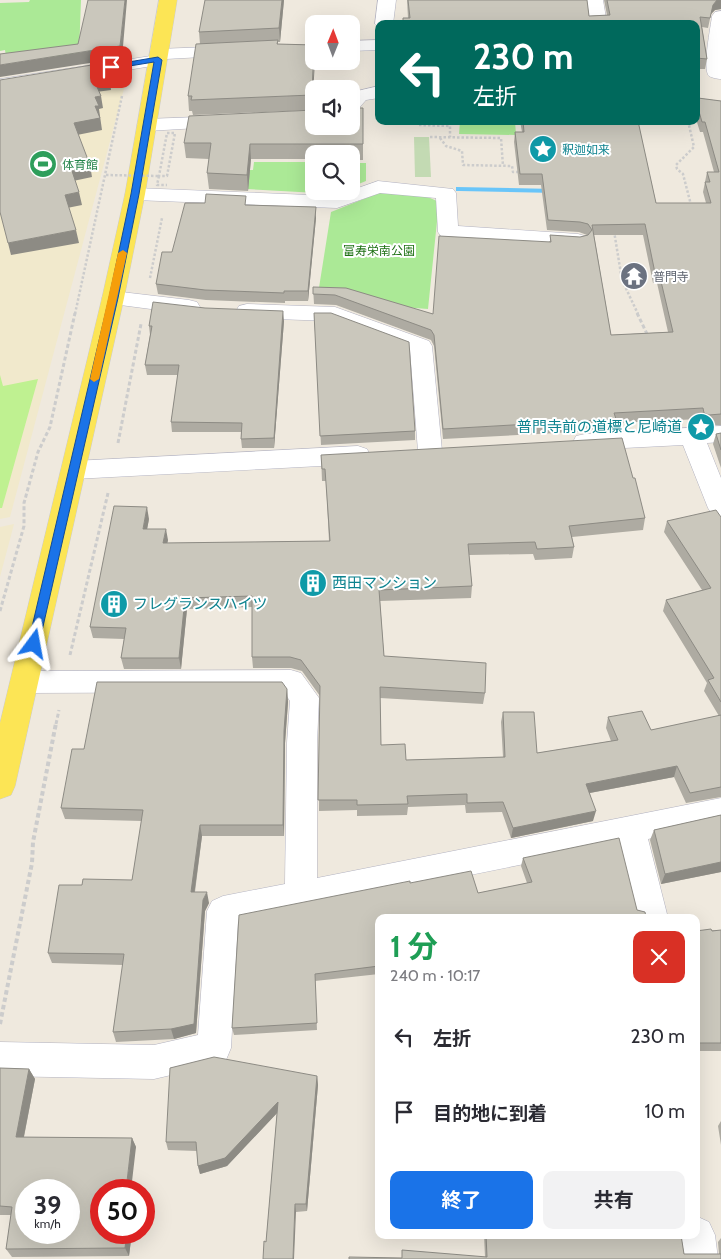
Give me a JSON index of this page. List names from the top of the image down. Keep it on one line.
{"parks":["富寿栄南公園"],"places":{"place":["釈迦如来","普門寺前の道標と尼崎道"],"sports":["体育館"],"temple":["普門寺"],"building":["西田マンション","フレグランスハイツ"]},"north":"top","page":{"turn":["230 m","左折"],"heading":["1 分","240 m · 10:17"],"list":[{"name":"左折","value":"230 m"},{"name":"目的地に到着","value":"10 m"}],"buttons":["終了","共有"],"speed":"39 km/h","limit":"50"}}
